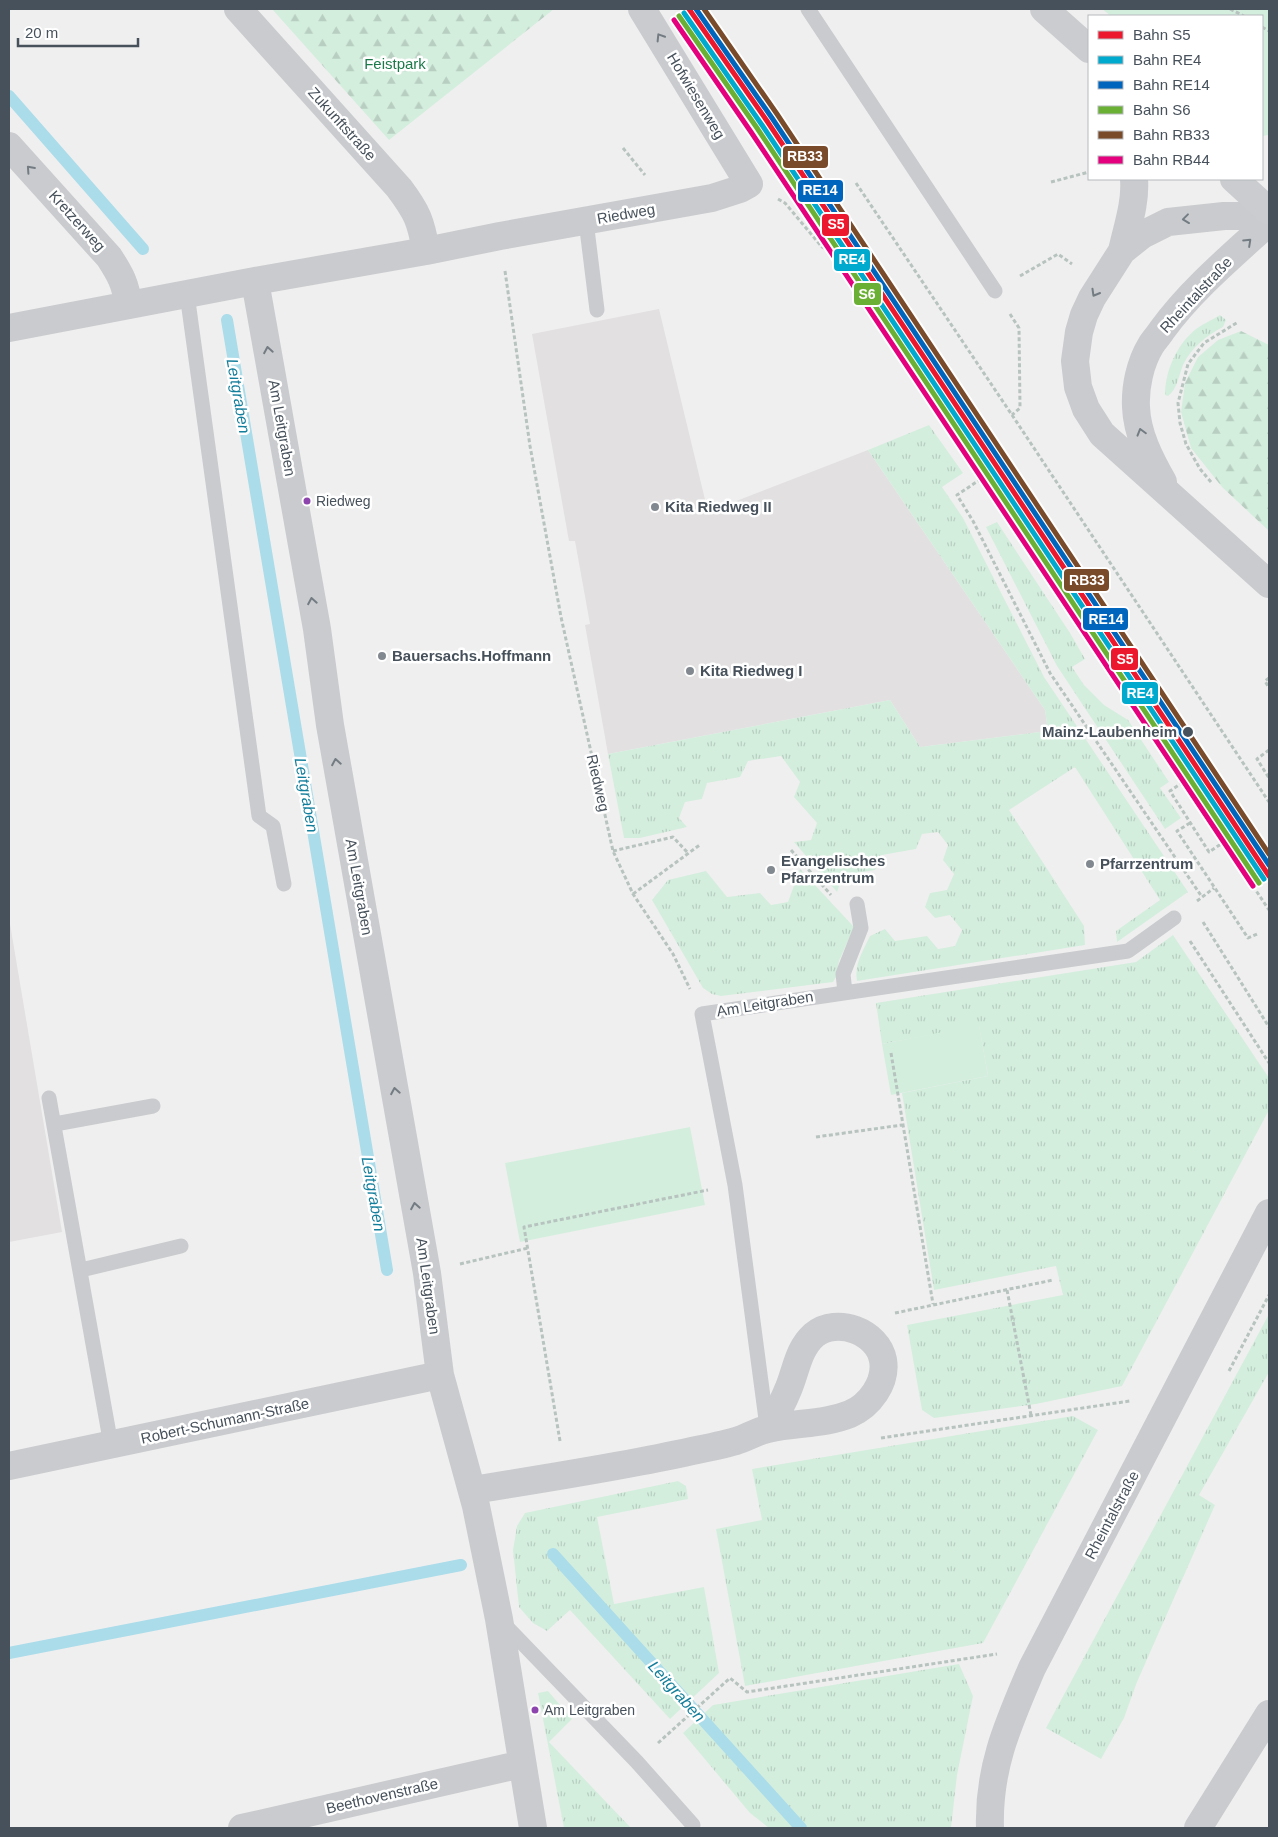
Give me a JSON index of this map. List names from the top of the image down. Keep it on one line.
{"streets":{"street":["Hofwiesenweg","Zukunftstraße","Riedweg","Kretzerweg","Rheintalstraße","Am Leitgraben","Robert-Schumann-Straße","Beethovenstraße"]},"crossings":[["Hofwiesenweg","Riedweg"],["Zukunftstraße","Riedweg"],["Riedweg","Kretzerweg"],["Riedweg","Am Leitgraben"],["Am Leitgraben","Robert-Schumann-Straße"],["Am Leitgraben","Beethovenstraße"]],"one_way":["Hofwiesenweg","Kretzerweg","Am Leitgraben"],"water":["Leitgraben"],"parks":["Feistpark"],"places":["Riedweg","Kita Riedweg II","Bauersachs.Hoffmann","Kita Riedweg I","Mainz-Laubenheim","Pfarrzentrum","Evangelisches Pfarrzentrum","Am Leitgraben"],"lines":["rail line S5","rail line RE14","rail line RB33","rail line RE4","rail line S6","rail line RB44"],"legend":["Bahn S5","Bahn RE4","Bahn RE14","Bahn S6","Bahn RB33","Bahn RB44"],"scale_bar":"20 m"}
